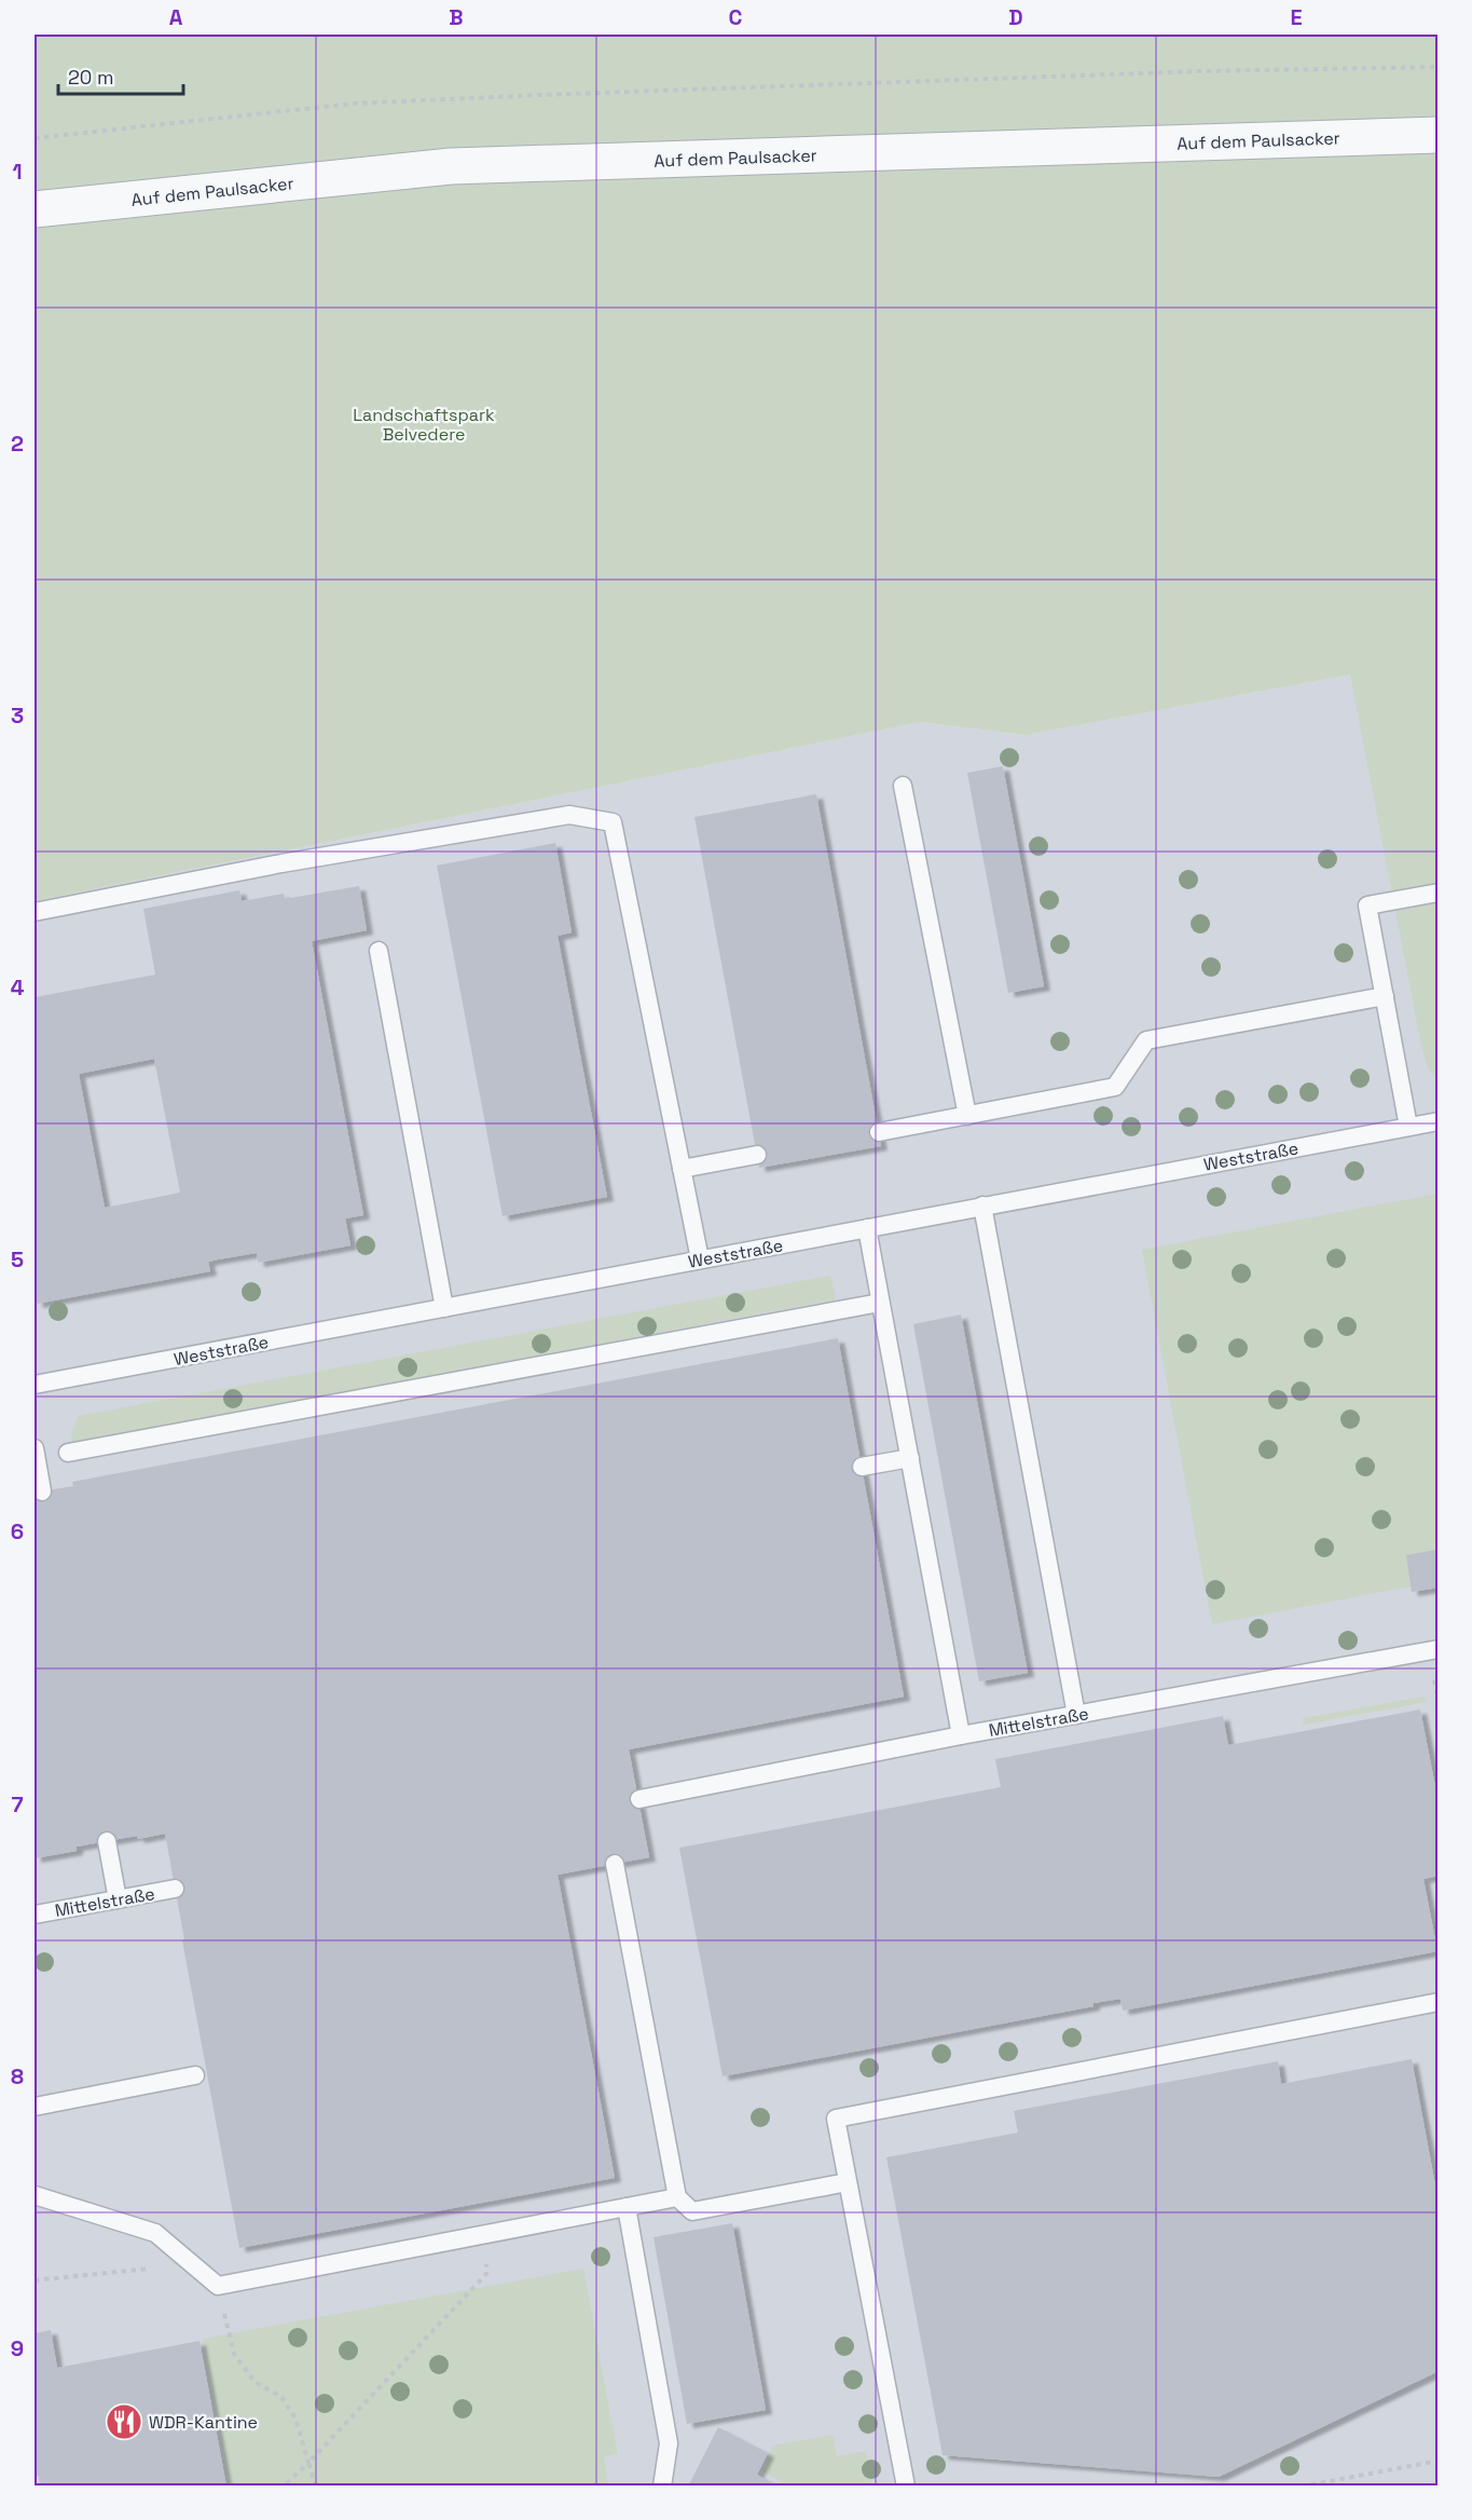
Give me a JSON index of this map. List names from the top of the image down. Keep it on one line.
{"streets":{"street":["Auf dem Paulsacker"],"lane":["Weststraße","Mittelstraße"]},"parks":["Landschaftspark Belvedere"],"places":{"restaurant":["WDR-Kantine"]},"scale_bar":"20 m","grid":{"columns":["A","B","C","D","E"],"rows":["1","2","3","4","5","6","7","8","9"]}}
